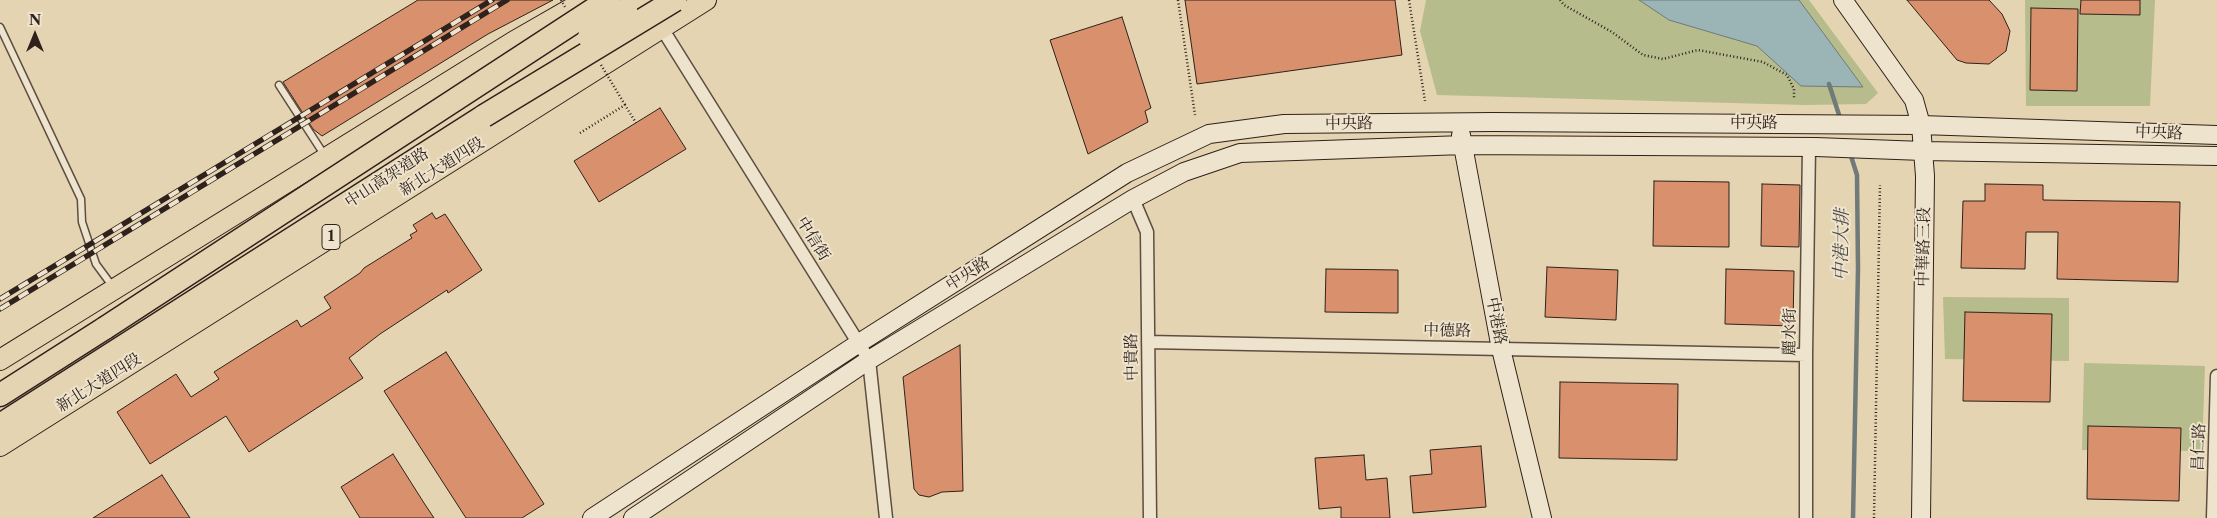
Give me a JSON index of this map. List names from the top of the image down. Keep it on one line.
{"streets":{"highway":["中山高架道路","1"],"main road":["新北大道四段"],"street":["中央路","中信街","中華路三段","中港路","中德路","麗水街","中貴路","昌仁路"]},"crossings":[["中央路","中信街"],["中央路","中華路三段"],["中央路","中港路"],["中央路","麗水街"],["中央路","中貴路"],["新北大道四段","中信街"],["中港路","中德路"],["中德路","麗水街"],["中德路","中貴路"]],"water":["中港大排"],"north":"top"}
